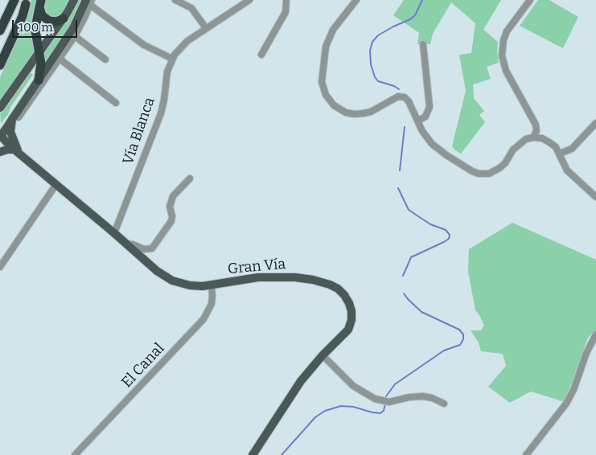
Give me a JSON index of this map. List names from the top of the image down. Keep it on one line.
{"streets":{"main road":["Gran Vía"],"street":["Vía Blanca","El Canal"]},"crossings":[["Vía Blanca","Gran Vía"],["Gran Vía","El Canal"]],"scale_bar":"100 m"}
